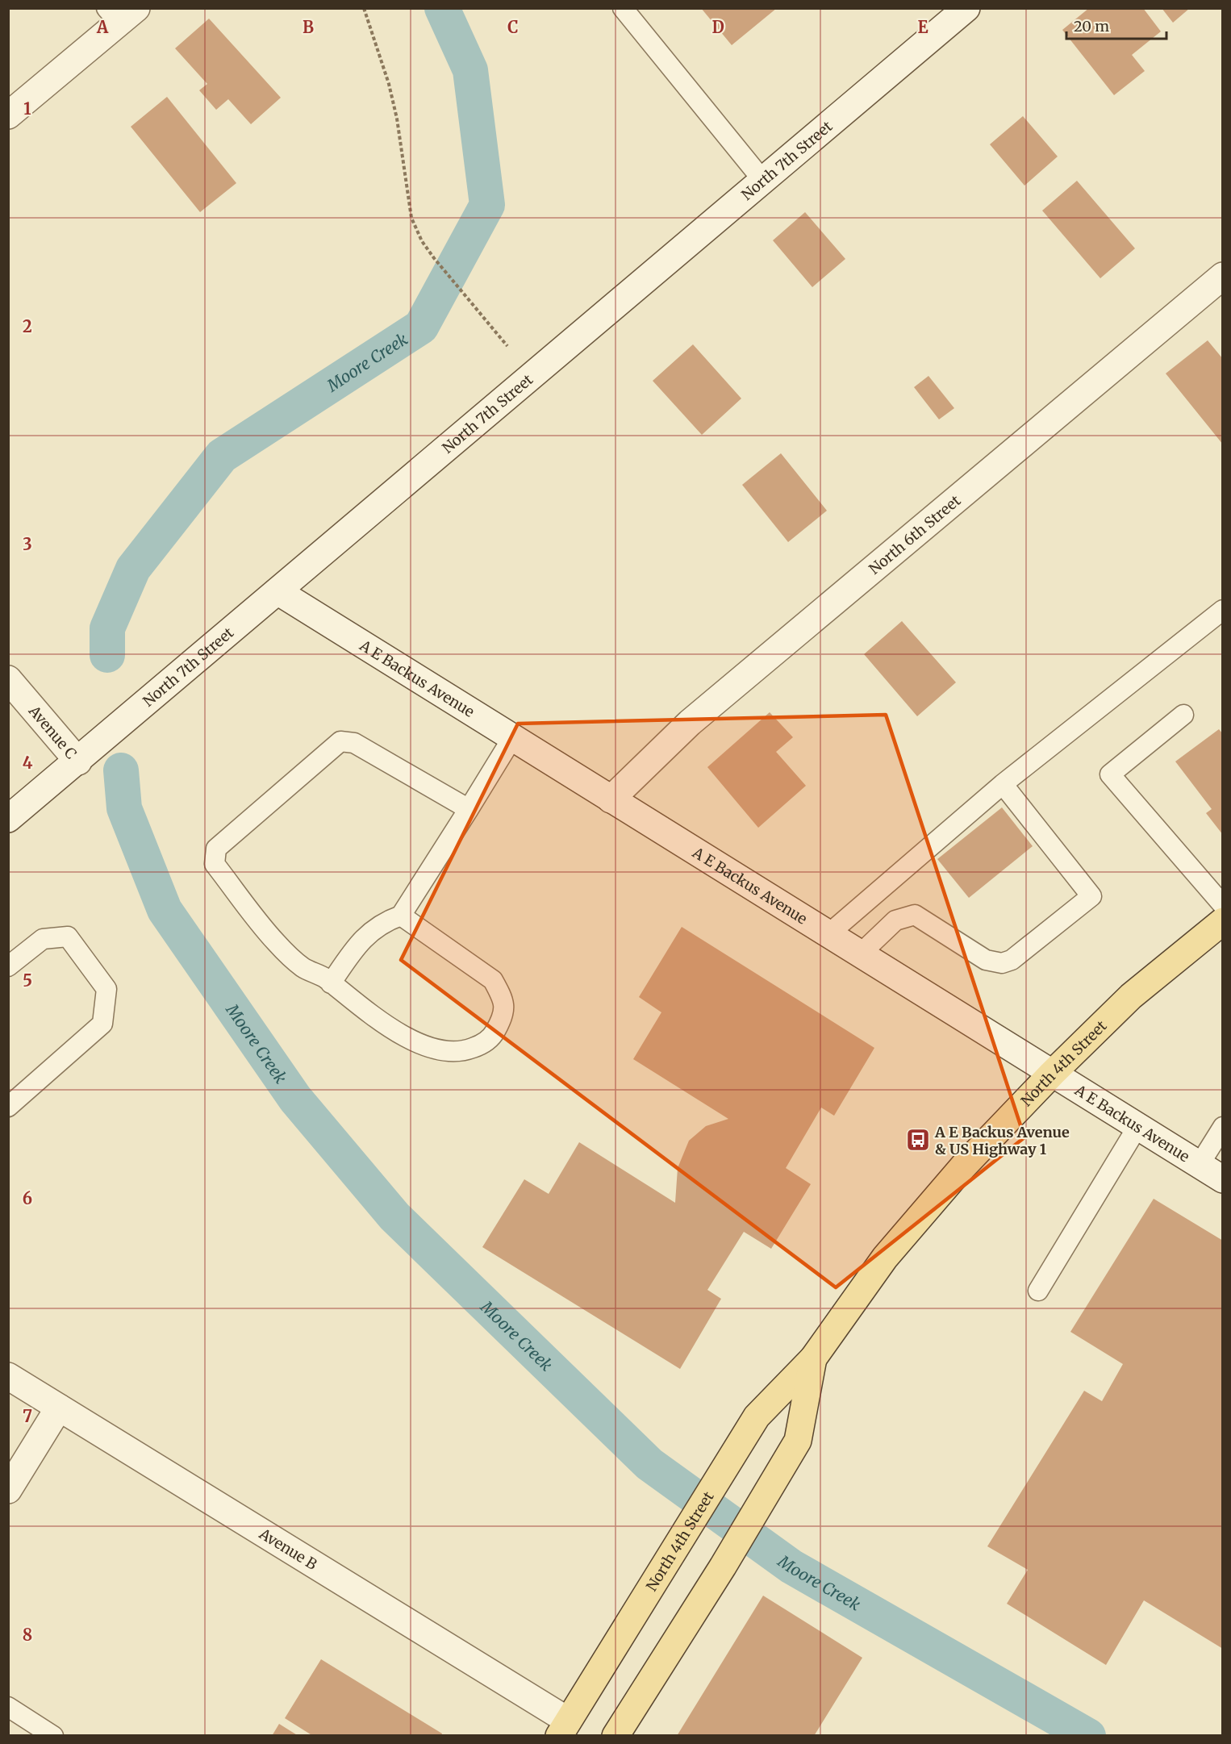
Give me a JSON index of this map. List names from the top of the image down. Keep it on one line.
{"streets":{"main road":["North 4th Street"],"street":["North 7th Street","North 6th Street","A E Backus Avenue","Avenue C","Avenue B"]},"crossings":[["North 7th Street","A E Backus Avenue"],["North 7th Street","Avenue C"],["North 6th Street","A E Backus Avenue"],["A E Backus Avenue","North 4th Street"],["North 4th Street","Avenue B"]],"water":["Moore Creek"],"places":{"bus stop":["A E Backus Avenue & US Highway 1"]},"scale_bar":"20 m","grid":{"columns":["A","B","C","D","E"],"rows":["1","2","3","4","5","6","7","8"]}}
